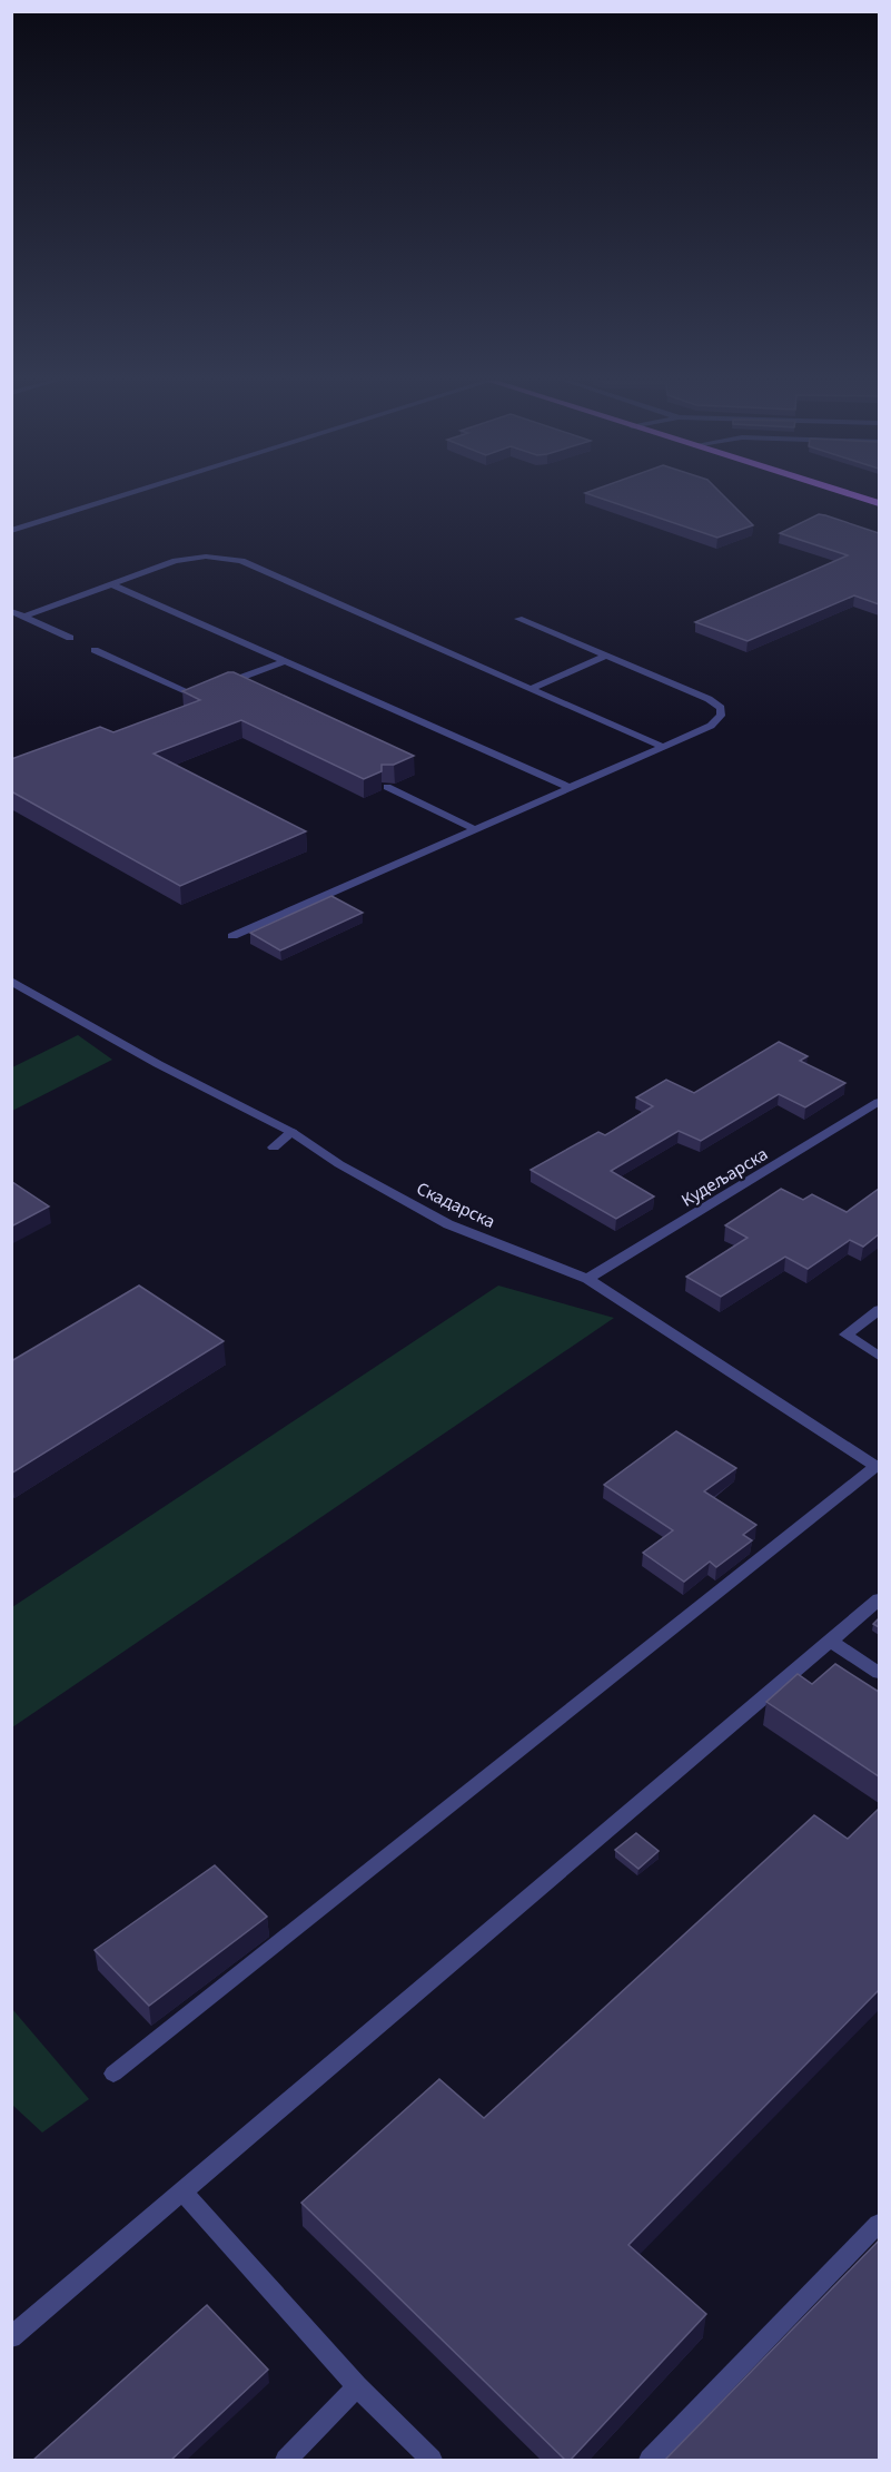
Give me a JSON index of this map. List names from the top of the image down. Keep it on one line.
{"streets":{"street":["Кудељарска","Скадарска"]},"crossings":[["Кудељарска","Скадарска"]]}
